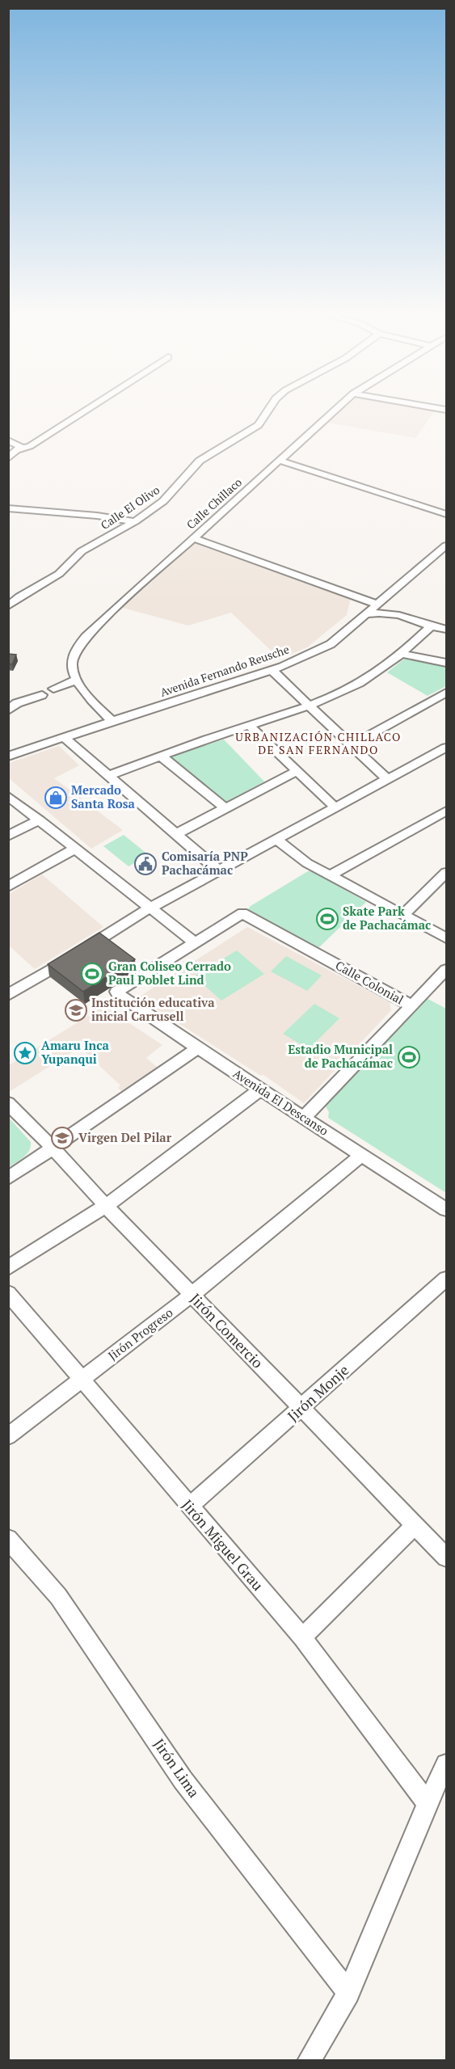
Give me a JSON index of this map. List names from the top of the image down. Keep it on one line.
{"streets":{"street":["Calle Chillaco","Calle El Olivo","Avenida Fernando Reusche","Calle Colonial","Avenida El Descanso","Jirón Comercio","Jirón Progreso","Jirón Monje","Jirón Miguel Grau","Jirón Lima"]},"crossings":[["Calle Chillaco","Avenida Fernando Reusche"],["Calle Colonial","Avenida El Descanso"],["Avenida El Descanso","Jirón Progreso"],["Jirón Comercio","Jirón Progreso"],["Jirón Comercio","Jirón Monje"],["Jirón Progreso","Jirón Miguel Grau"],["Jirón Monje","Jirón Miguel Grau"]],"districts":["URBANIZACIÓN CHILLACO DE SAN FERNANDO"],"places":{"shop":["Mercado Santa Rosa"],"public building":["Comisaría PNP Pachacámac"],"sports":["Skate Park de Pachacámac","Gran Coliseo Cerrado Paul Poblet Lind","Estadio Municipal de Pachacámac"],"school or university":["Institución educativa inicial Carrusell","Virgen Del Pilar"],"place":["Amaru Inca Yupanqui"]}}
